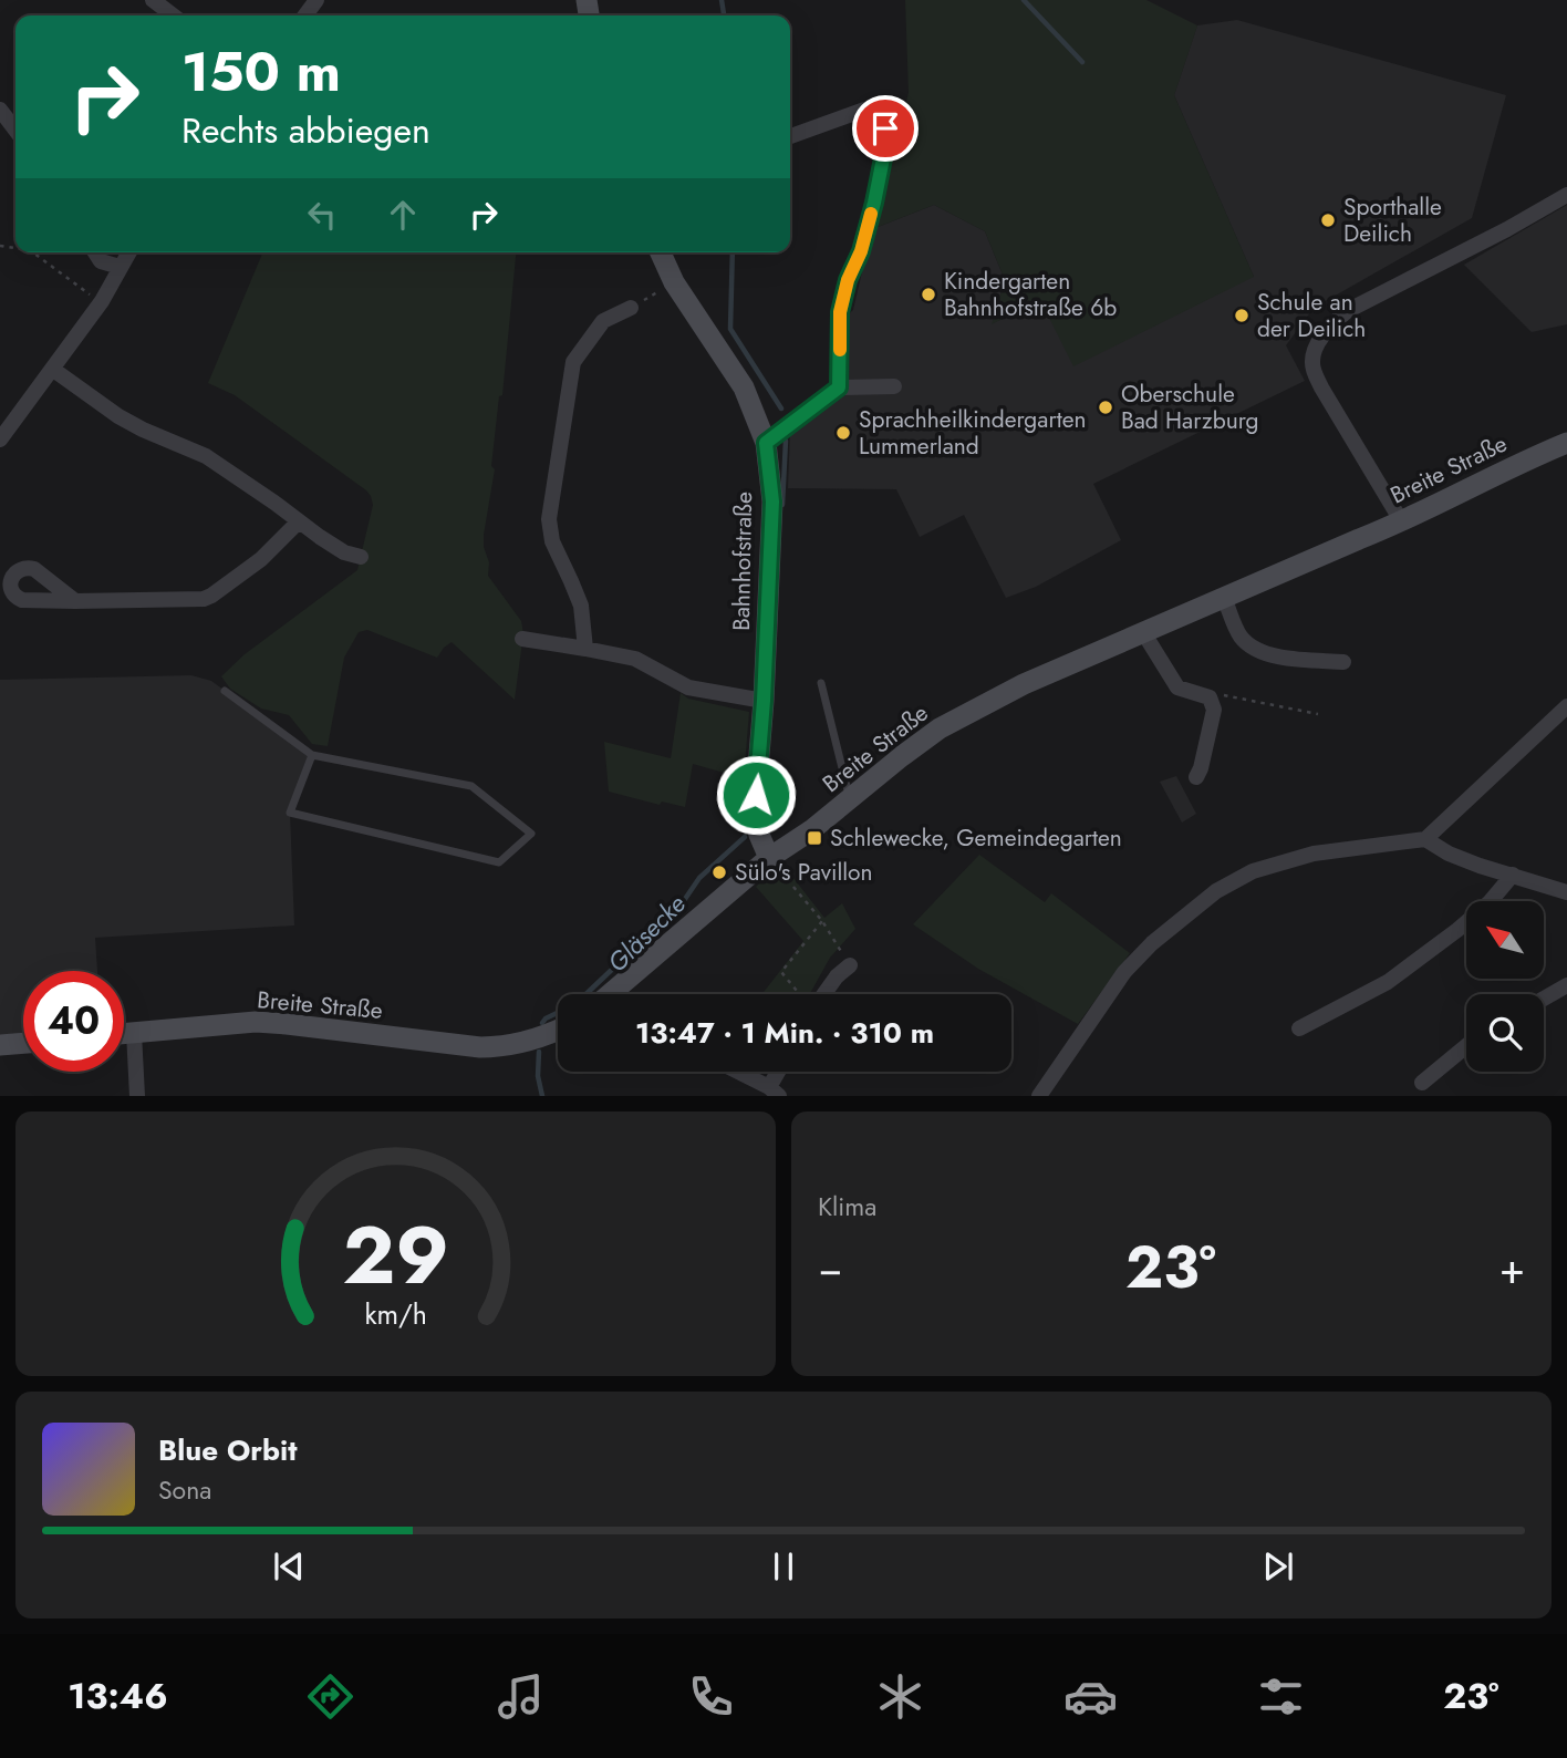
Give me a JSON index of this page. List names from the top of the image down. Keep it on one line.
{"streets":{"street":["Breite Straße","Bahnhofstraße"]},"crossings":[["Breite Straße","Bahnhofstraße"]],"water":["Gläsecke"],"places":{"other":["Sporthalle Deilich","Kindergarten Bahnhofstraße 6b","Schule an der Deilich","Oberschule Bad Harzburg","Sprachheilkindergarten Lummerland","Sülo's Pavillon"],"transit":["Schlewecke, Gemeindegarten"]},"north":"top left","page":{"turn":["150 m","Rechts abbiegen"],"limit":"40","trip":"13:47 · 1 Min. · 310 m","tile":"Klima","heat":["−","23°","+"],"song":["Blue Orbit","Sona"],"tabs":["13:46","23°"],"gauge":["29","km/h"]}}
